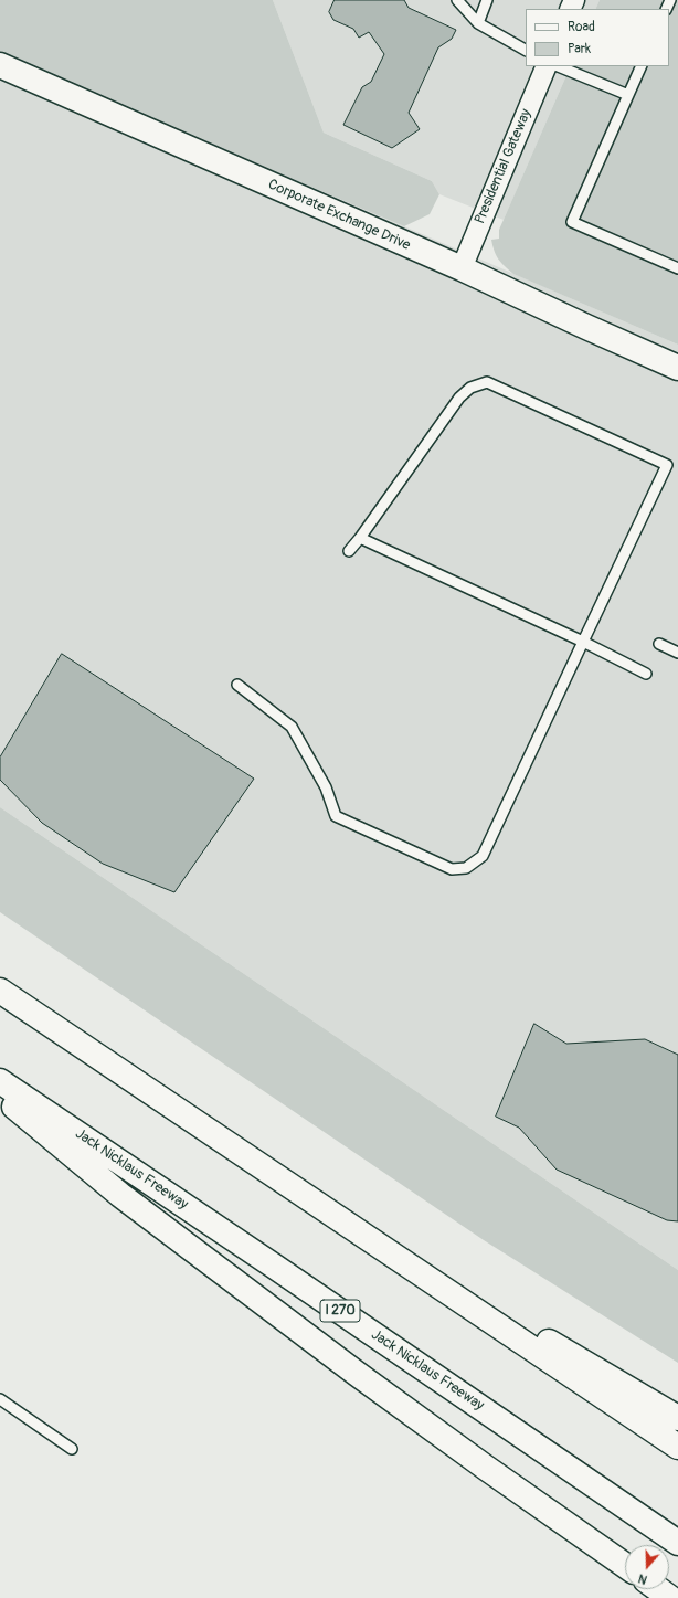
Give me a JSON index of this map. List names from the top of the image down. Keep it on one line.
{"streets":{"main road":["Corporate Exchange Drive","Jack Nicklaus Freeway","I 270"],"street":["Presidential Gateway"]},"crossings":[["Presidential Gateway","Corporate Exchange Drive"]],"legend":["Road","Park"],"north":"bottom"}
